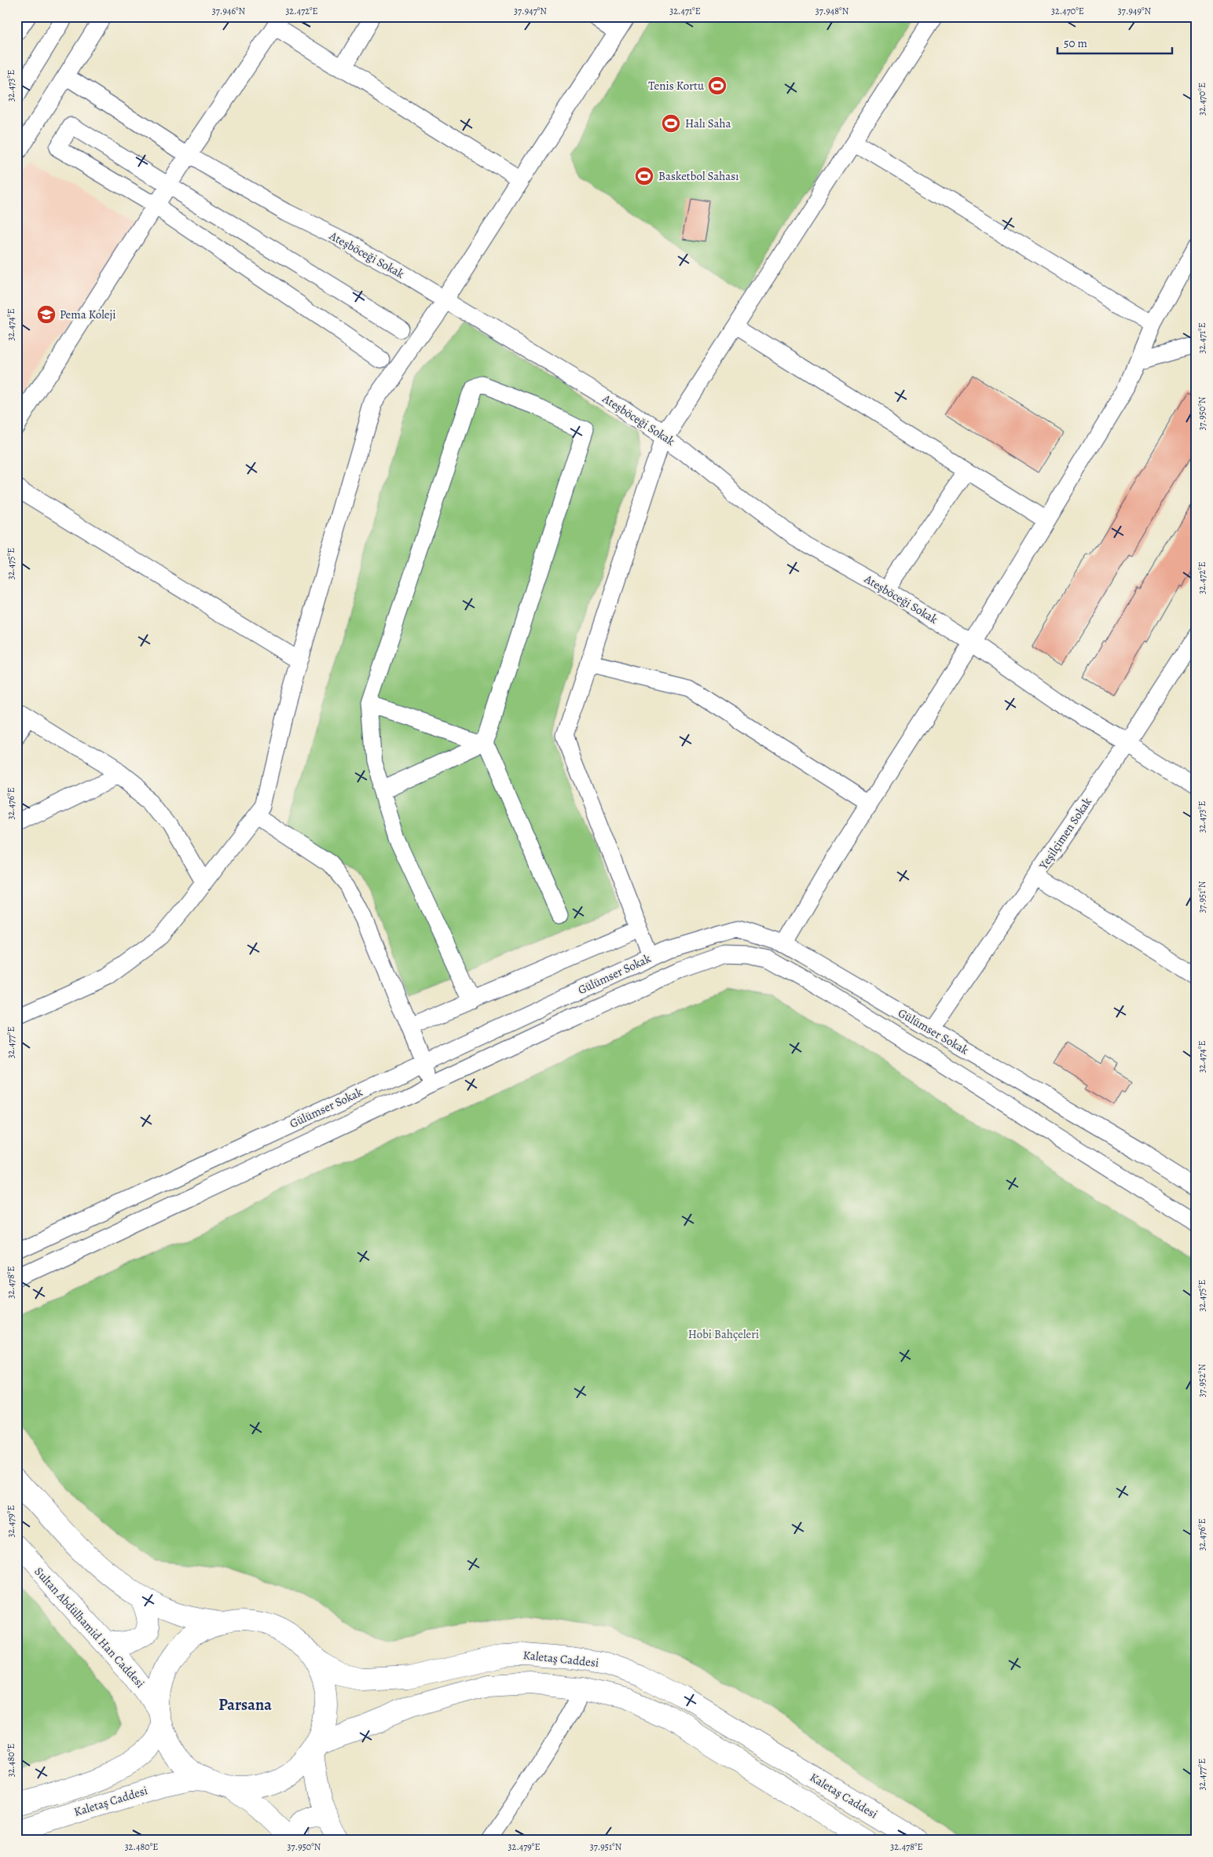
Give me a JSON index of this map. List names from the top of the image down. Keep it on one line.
{"streets":{"main road":["Sultan Abdülhamid Han Caddesi","Kaletaş Caddesi"],"street":["Ateşböceği Sokak","Yeşilçimen Sokak","Gülümser Sokak"]},"crossings":[["Ateşböceği Sokak","Yeşilçimen Sokak"],["Yeşilçimen Sokak","Gülümser Sokak"]],"districts":["Parsana"],"parks":["Hobi Bahçeleri"],"places":{"sports":["Tenis Kortu","Halı Saha","Basketbol Sahası"],"school or university":["Pema Koleji"]},"scale_bar":"50 m","coordinates":["37.946°N","32.472°E","37.947°N","32.471°E","37.948°N","32.470°E","37.949°N","32.473°E","32.474°E","37.950°N","32.475°E","32.476°E","37.951°N","32.477°E","32.478°E","37.952°N","32.479°E","32.480°E"]}
